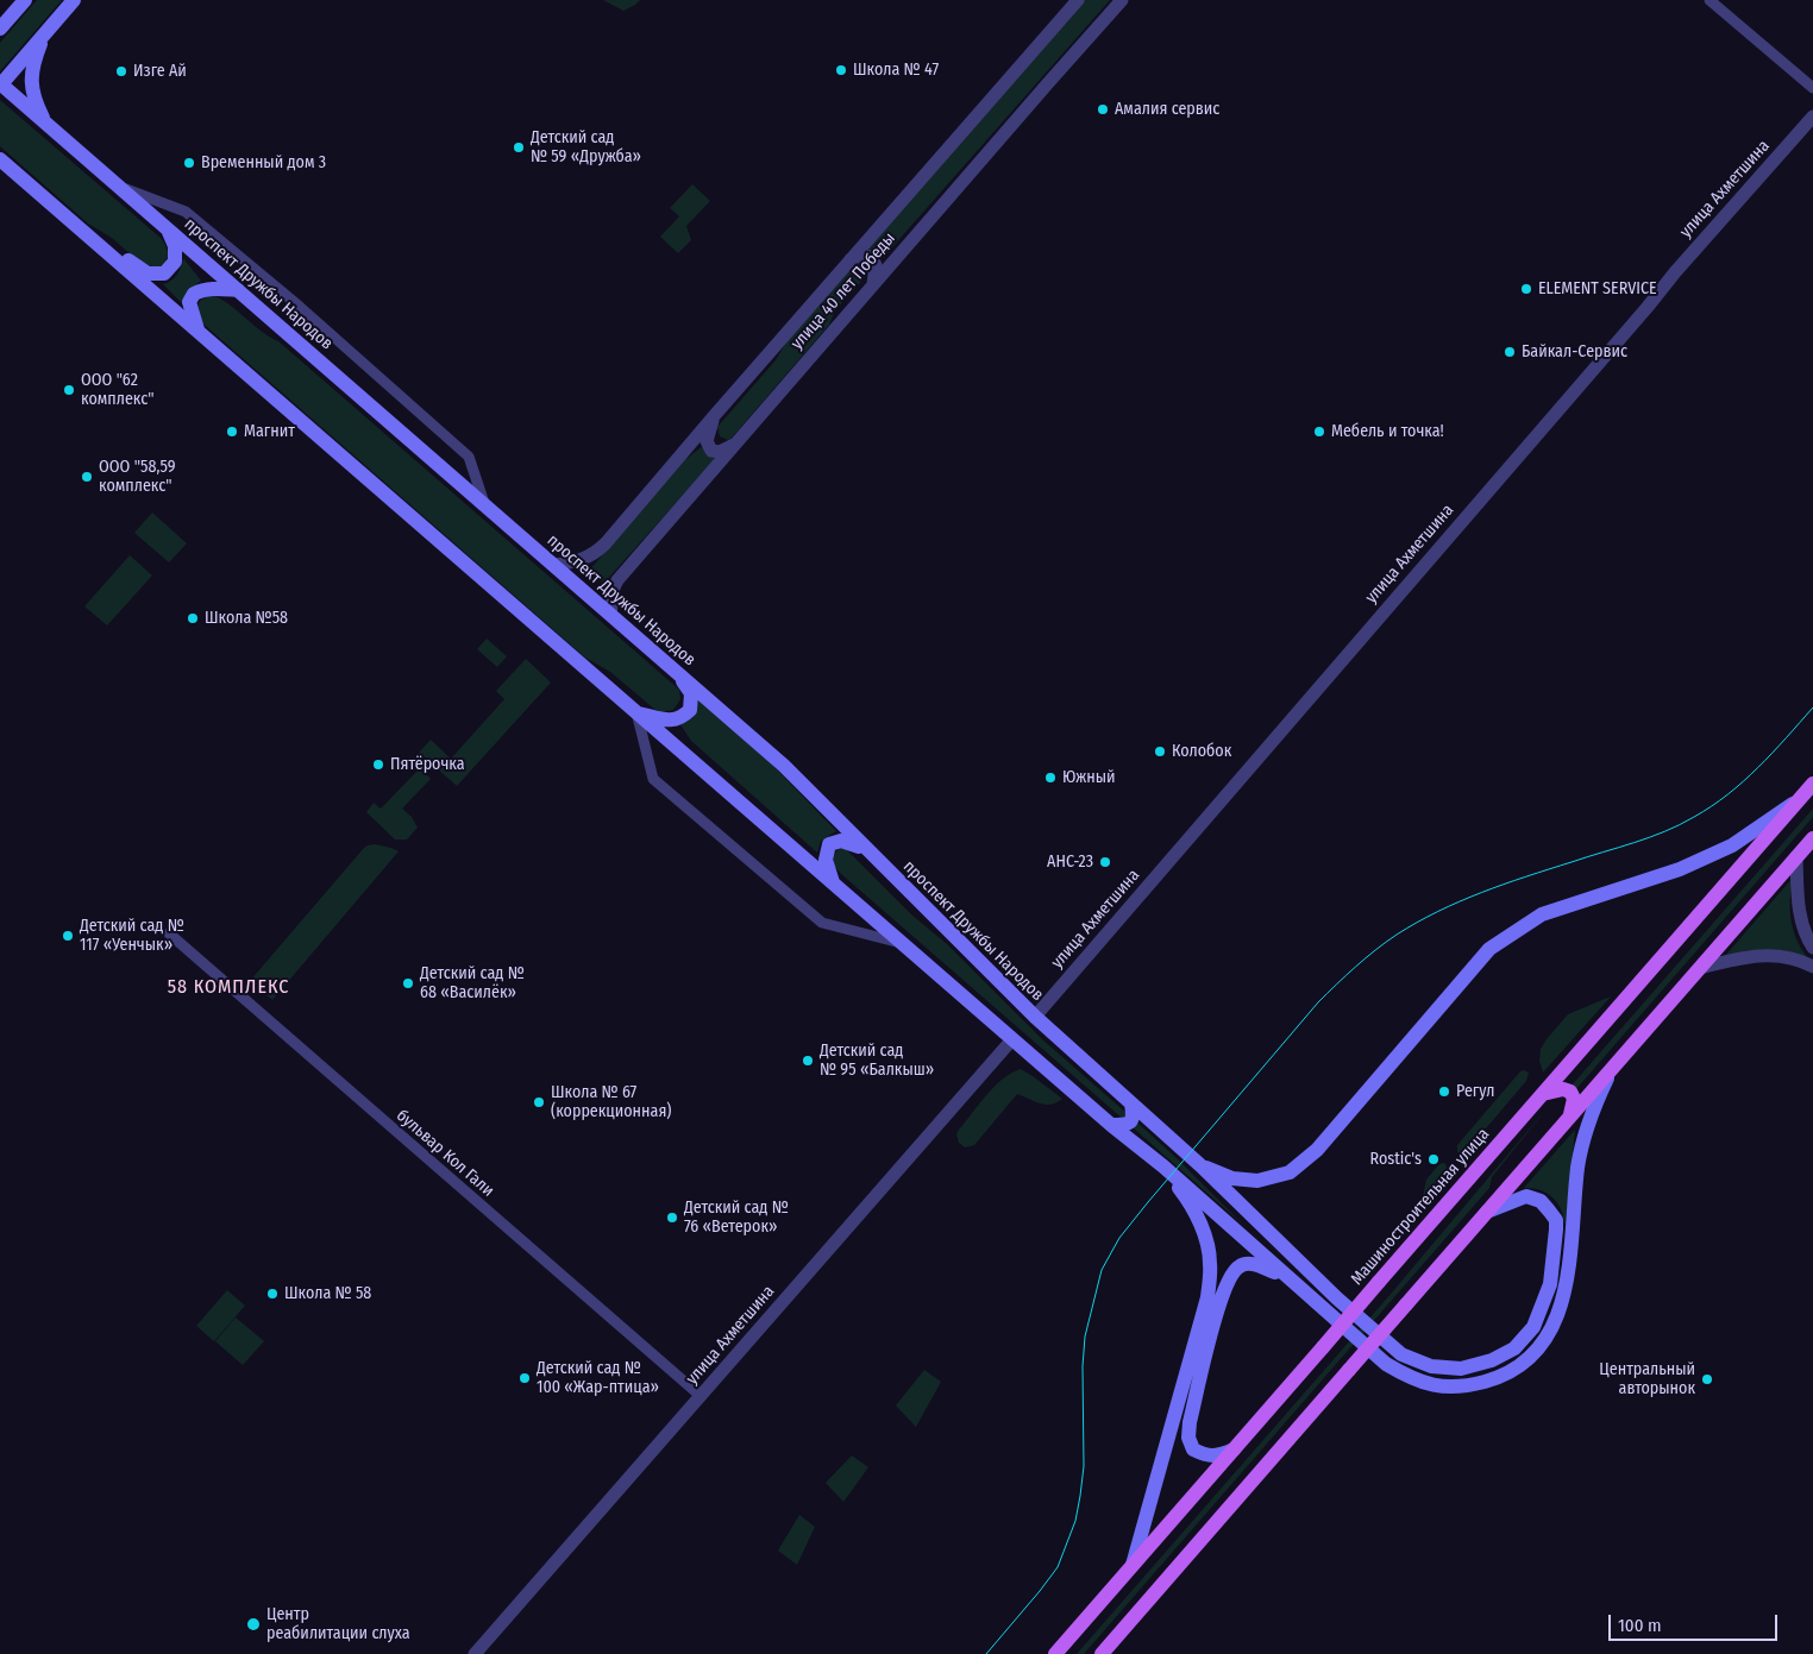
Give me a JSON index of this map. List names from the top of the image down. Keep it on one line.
{"streets":{"main road":["проспект Дружбы Народов","Машиностроительная улица"],"street":["улица Ахметшина","улица 40 лет Победы","бульвар Кол Гали"]},"crossings":[["улица Ахметшина","проспект Дружбы Народов"],["улица Ахметшина","бульвар Кол Гали"],["проспект Дружбы Народов","улица 40 лет Победы"]],"districts":["58 КОМПЛЕКС"],"places":["Школа № 47","Изге Ай","Амалия сервис","Детский сад № 59 «Дружба»","Временный дом 3","ELEMENT SERVICE","Байкал-Сервис","ООО \"62 комплекс\"","Магнит","Мебель и точка!","ООО \"58,59 комплекс\"","Школа №58","Колобок","Пятёрочка","Южный","АНС-23","Детский сад № 117 «Уенчык»","Детский сад № 68 «Василёк»","Детский сад № 95 «Балкыш»","Регул","Школа № 67 (коррекционная)","Rostic's","Детский сад № 76 «Ветерок»","Школа № 58","Детский сад № 100 «Жар-птица»","Центральный авторынок","Центр реабилитации слуха"],"scale_bar":"100 m"}
